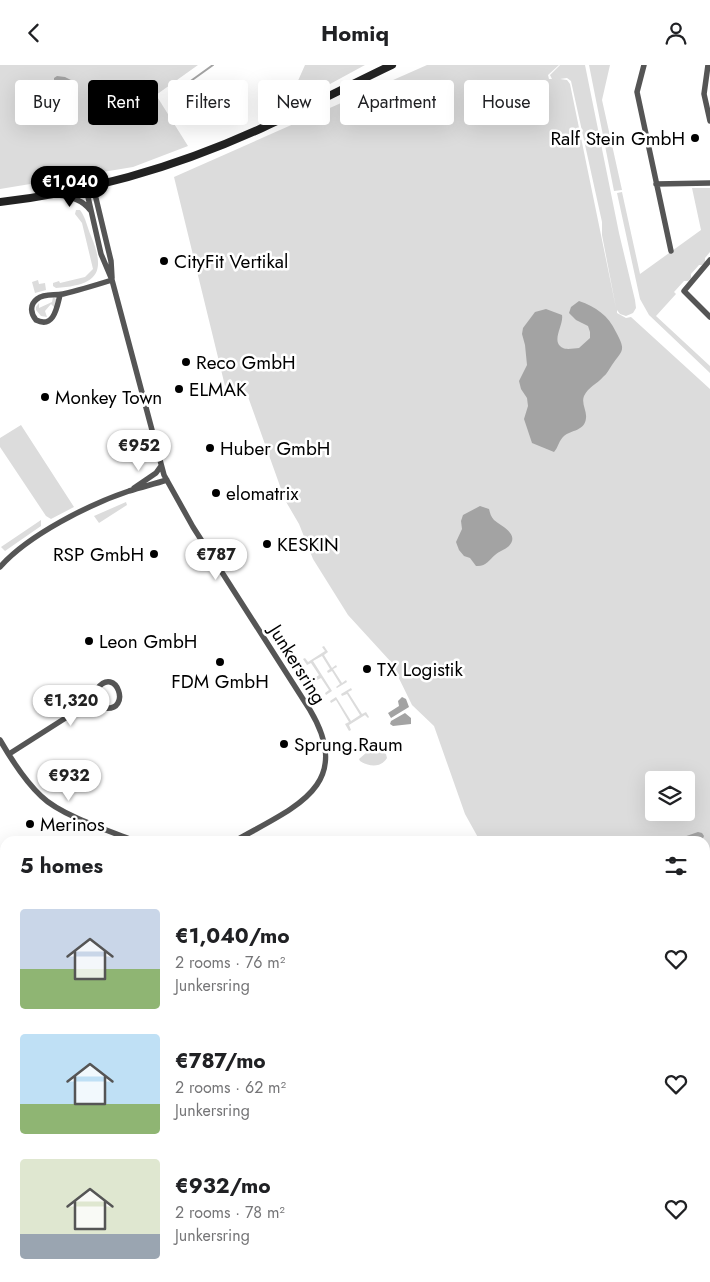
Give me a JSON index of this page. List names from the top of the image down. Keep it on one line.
{"streets":{"street":["Junkersring"]},"places":["Ralf Stein GmbH","CityFit Vertikal","Reco GmbH","ELMAK","Monkey Town","Huber GmbH","elomatrix","KESKIN","RSP GmbH","Leon GmbH","FDM GmbH","TX Logistik","Sprung.Raum","Merinos"],"page":{"header":"Homiq","chip":["Buy","Rent","Filters","New","Apartment","House"],"price":["€1,040","€952","€787","€1,320","€932"],"heading":"5 homes","list":[{"name":"€1,040/mo","note":"2 rooms · 76 m² · Junkersring"},{"name":"€787/mo","note":"2 rooms · 62 m² · Junkersring"},{"name":"€932/mo","note":"2 rooms · 78 m² · Junkersring"}]}}
